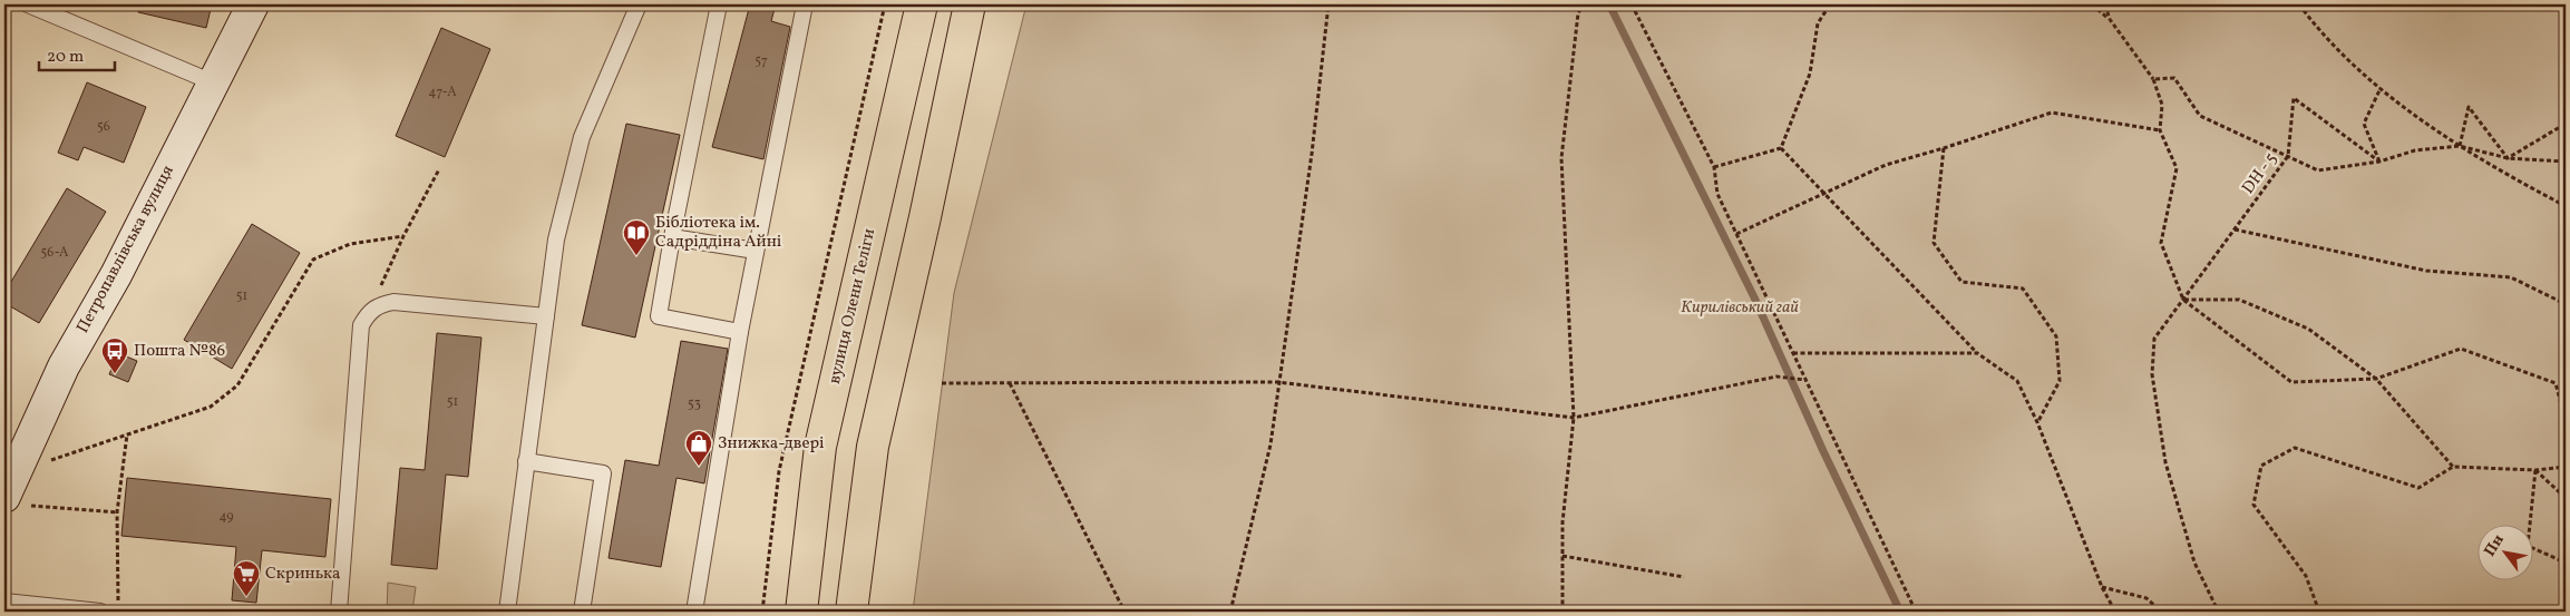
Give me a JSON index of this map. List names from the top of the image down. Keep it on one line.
{"streets":{"main road":["вулиця Олени Теліги"],"street":["Петропавлівська вулиця"],"path":["DH - 5"]},"parks":["Кирилівський гай"],"places":{"library":["Бібліотека ім. Садріддіна Айні"],"bus stop":["Пошта №86"],"shop":["Знижка-двері"],"supermarket":["Скринька"]},"house_numbers":["57","47-А","56","56-А","51","51","53","49"],"scale_bar":"20 m","north":"top left"}
